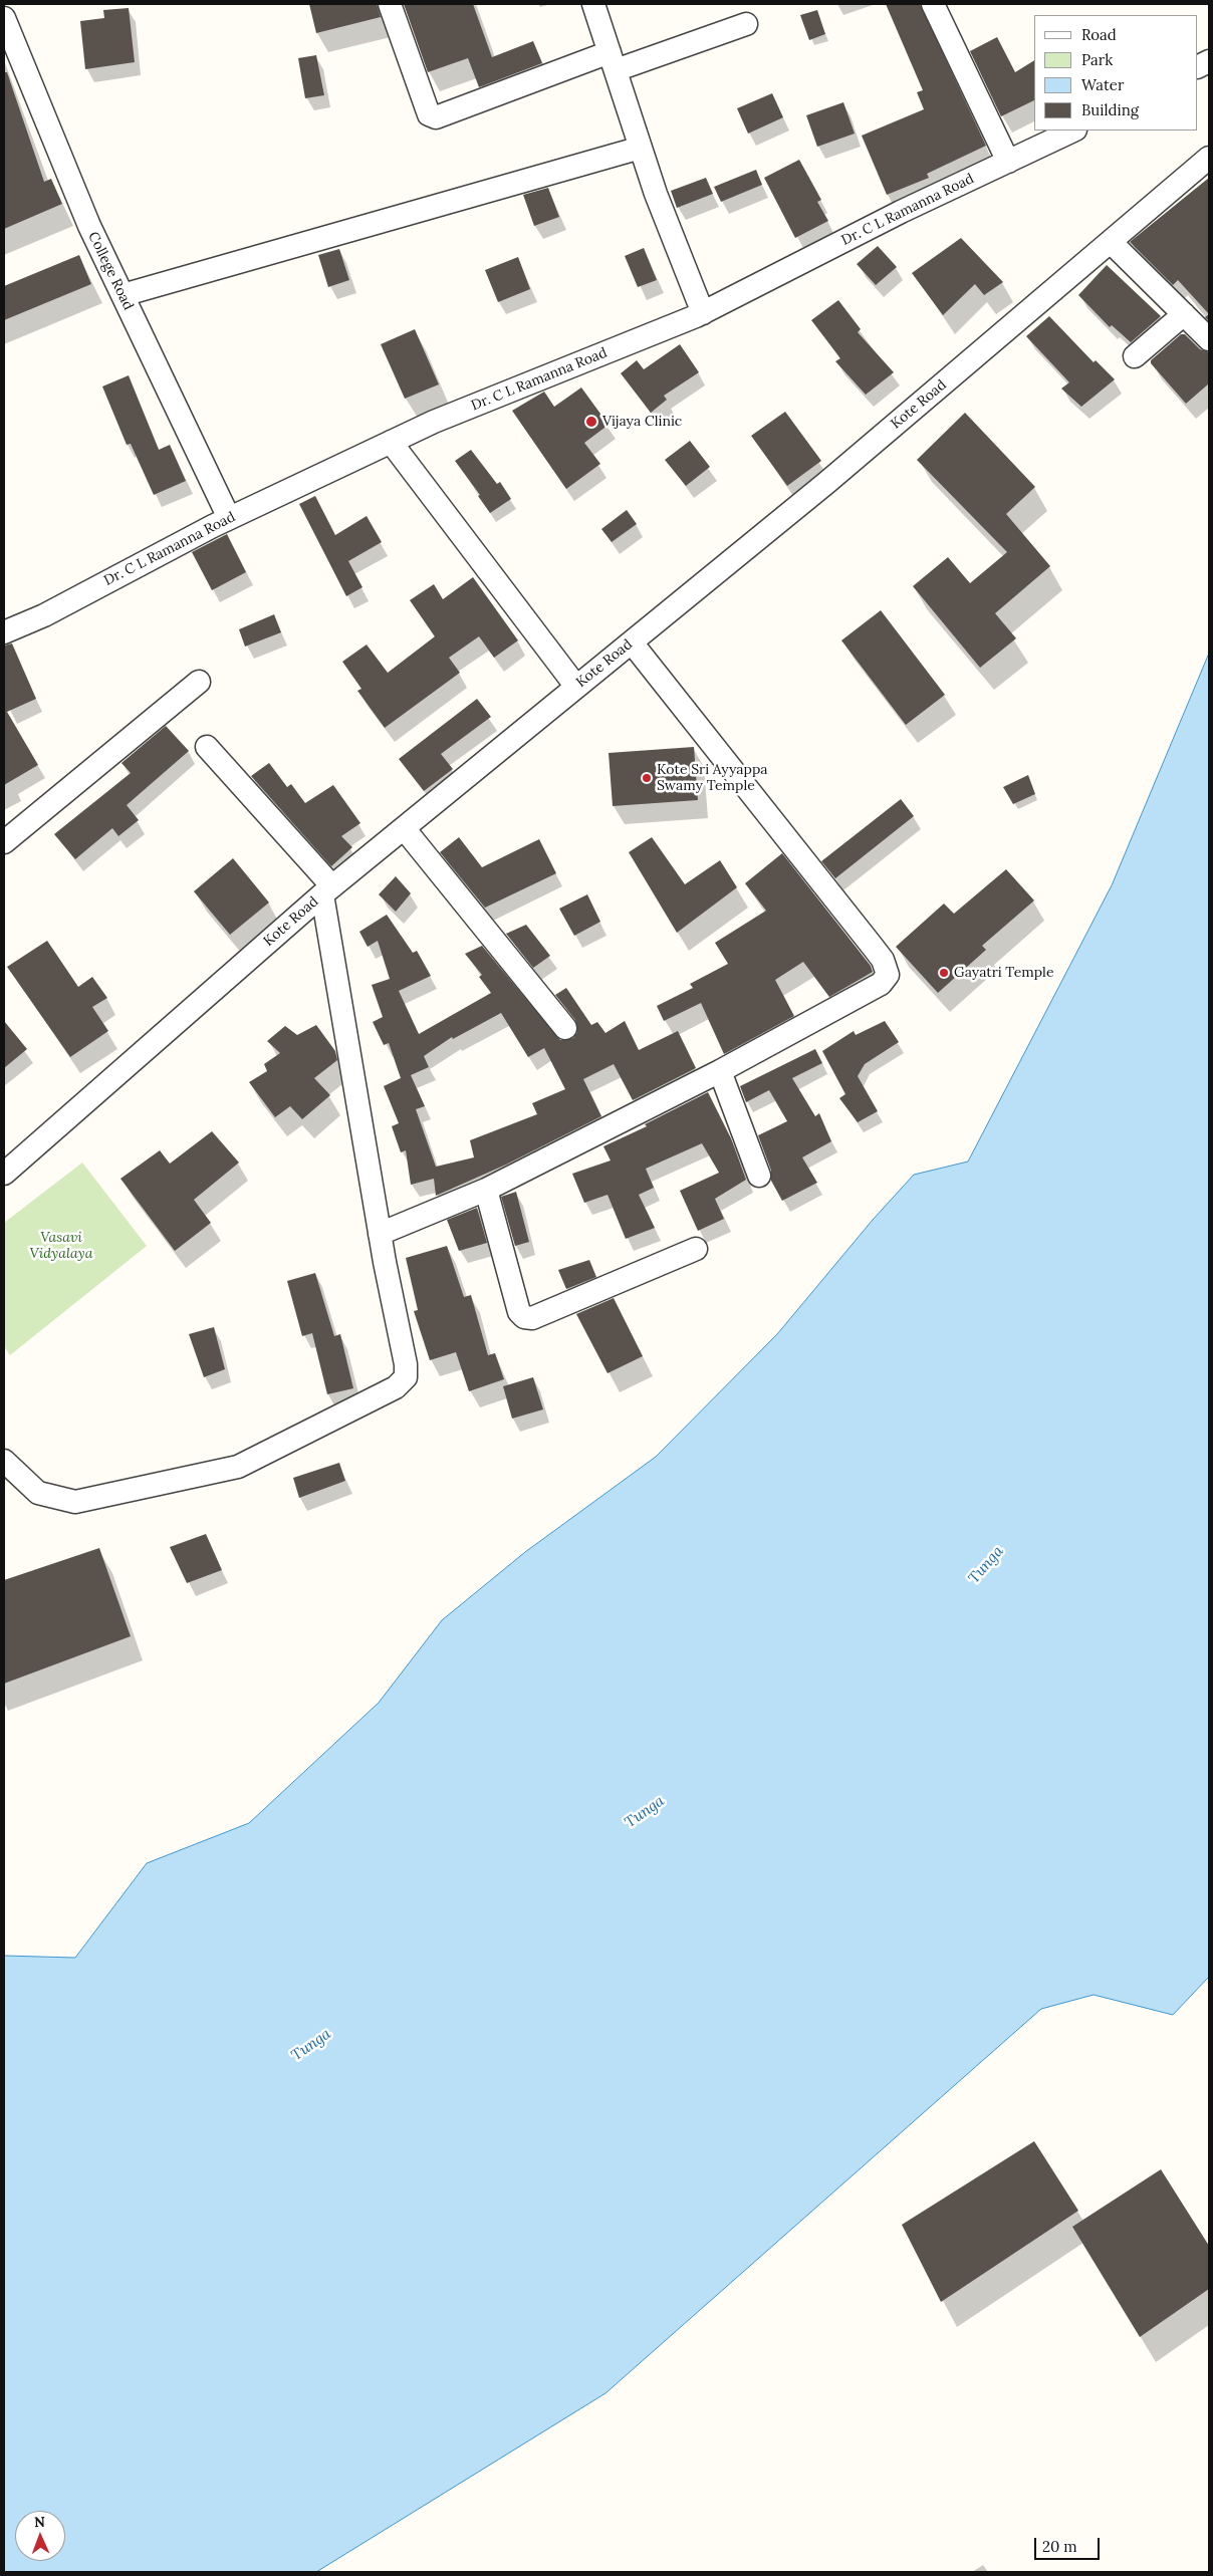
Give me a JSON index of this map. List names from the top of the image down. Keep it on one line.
{"streets":{"street":["Dr. C L Ramanna Road","College Road","Kote Road"]},"crossings":[["Dr. C L Ramanna Road","College Road"]],"water":["Tunga"],"parks":["Vasavi Vidyalaya"],"places":["Vijaya Clinic","Kote Sri Ayyappa Swamy Temple","Gayatri Temple"],"legend":["Road","Park","Water","Building"],"scale_bar":"20 m","north":"top"}
